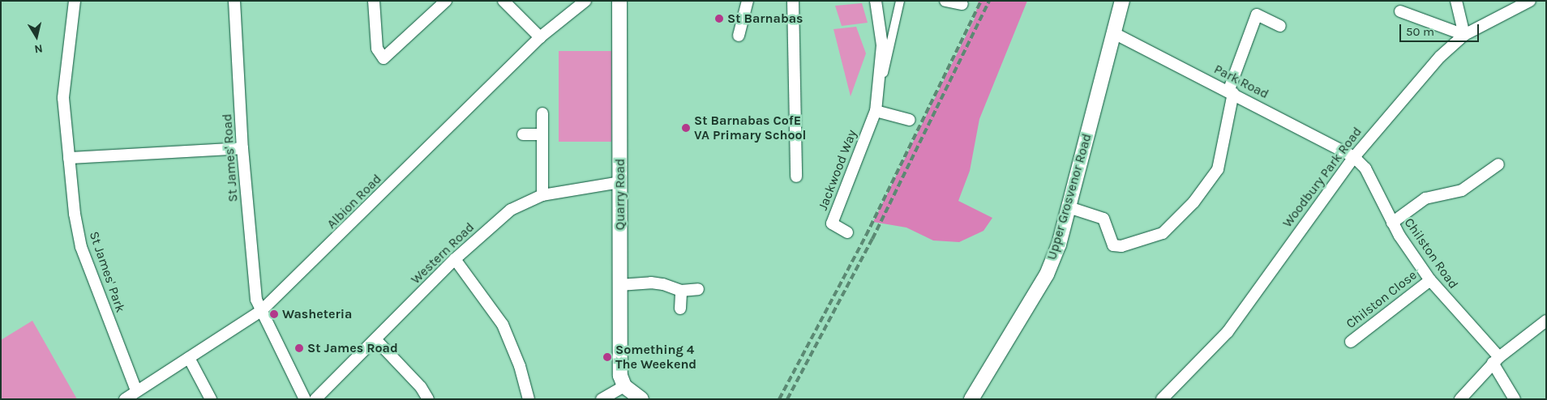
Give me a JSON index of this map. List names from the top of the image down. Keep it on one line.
{"streets":{"street":["Park Road","St James' Road","Jackwood Way","Woodbury Park Road","Quarry Road","Upper Grosvenor Road","Albion Road","Western Road","Chilston Road","St James' Park","Chilston Close"]},"crossings":[["Park Road","Woodbury Park Road"],["Park Road","Upper Grosvenor Road"],["Park Road","Chilston Road"],["St James' Road","Albion Road"],["Woodbury Park Road","Chilston Road"],["Quarry Road","Western Road"],["Albion Road","St James' Park"],["Chilston Road","Chilston Close"]],"places":["St Barnabas","St Barnabas CofE VA Primary School","Washeteria","St James Road","Something 4 The Weekend"],"scale_bar":"50 m","north":"bottom"}
